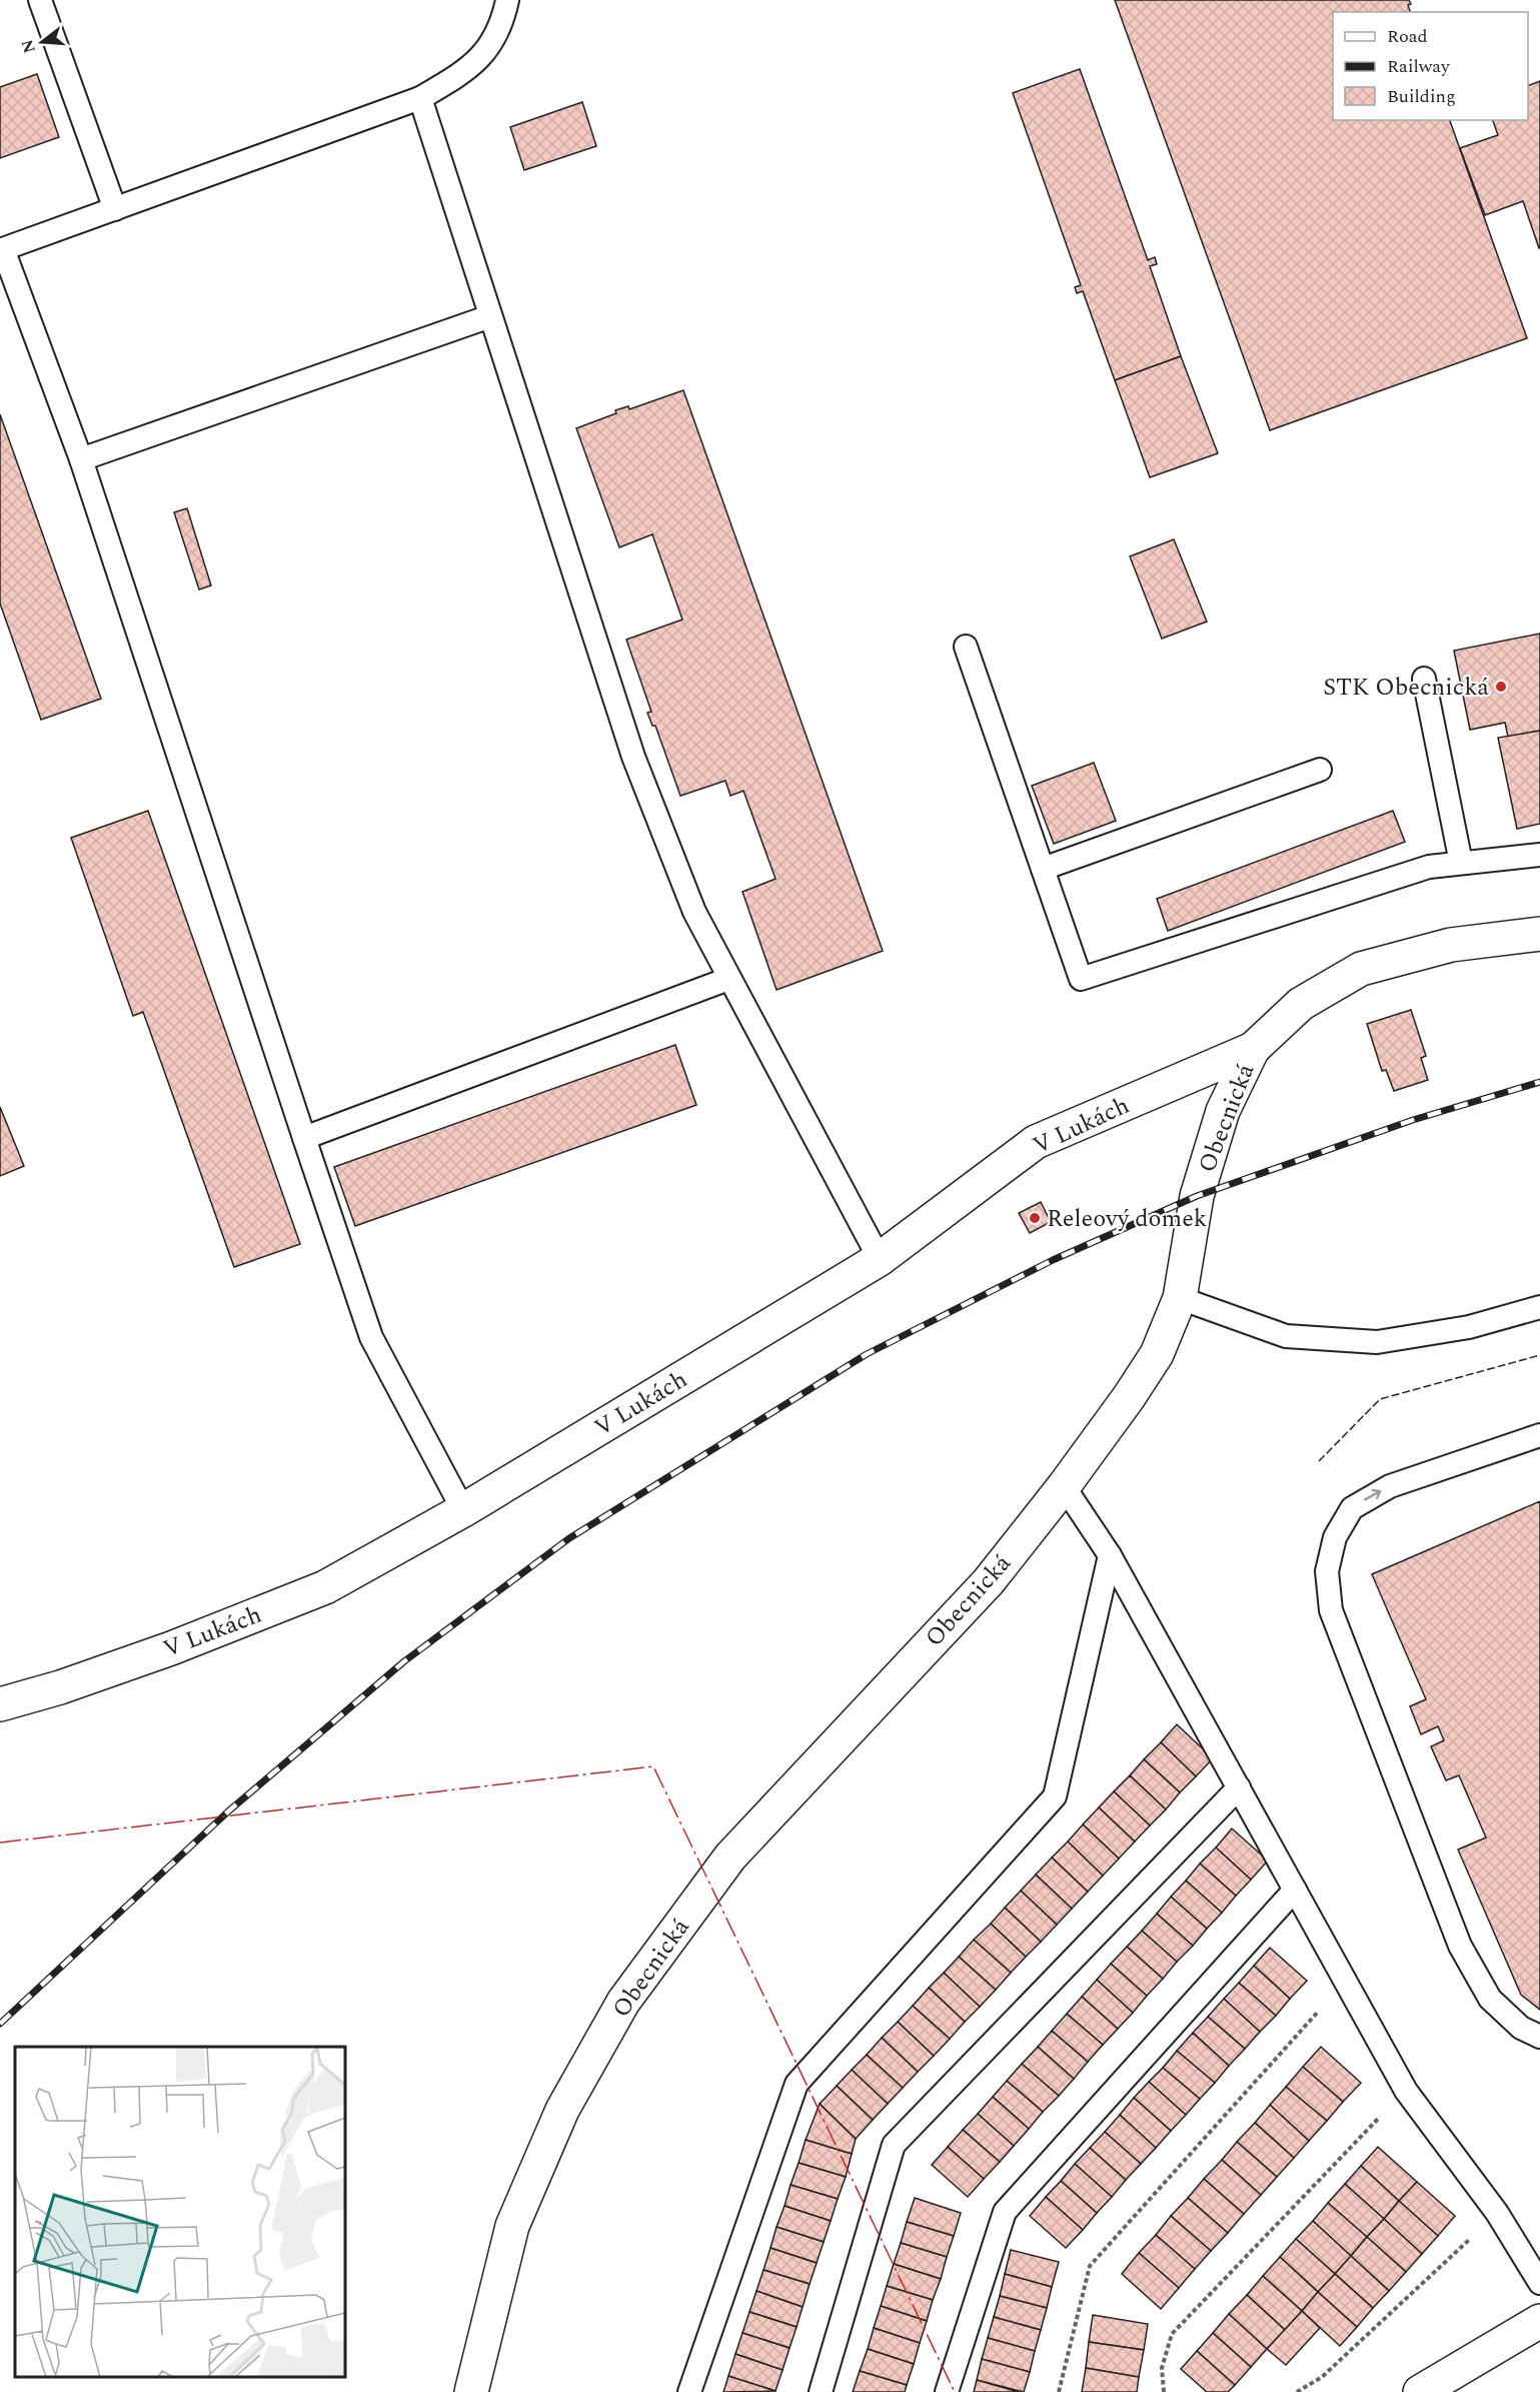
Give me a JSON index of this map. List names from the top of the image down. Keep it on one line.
{"streets":{"street":["Obecnická","V Lukách"]},"crossings":[["Obecnická","V Lukách"]],"places":["STK Obecnická","Releový domek"],"legend":["Road","Railway","Building"],"north":"left"}
